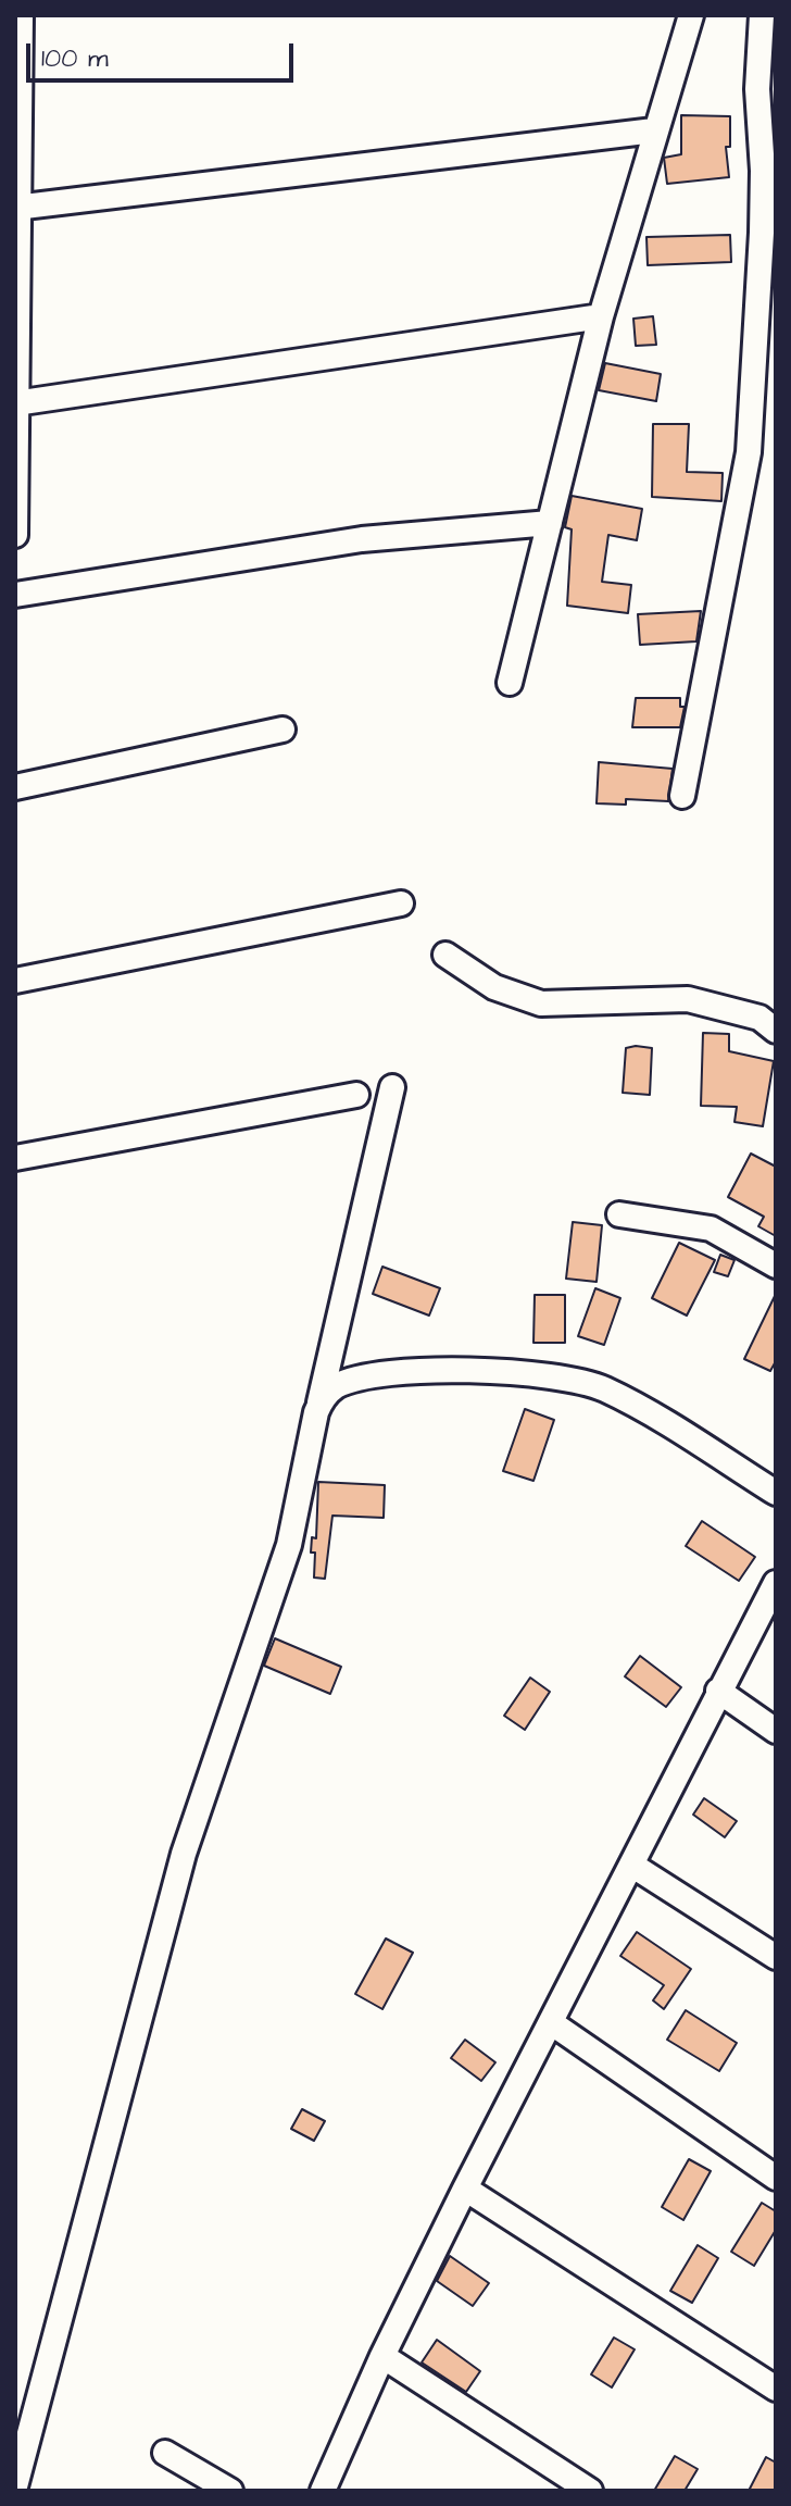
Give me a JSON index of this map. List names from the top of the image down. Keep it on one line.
{"scale_bar":"100 m"}
